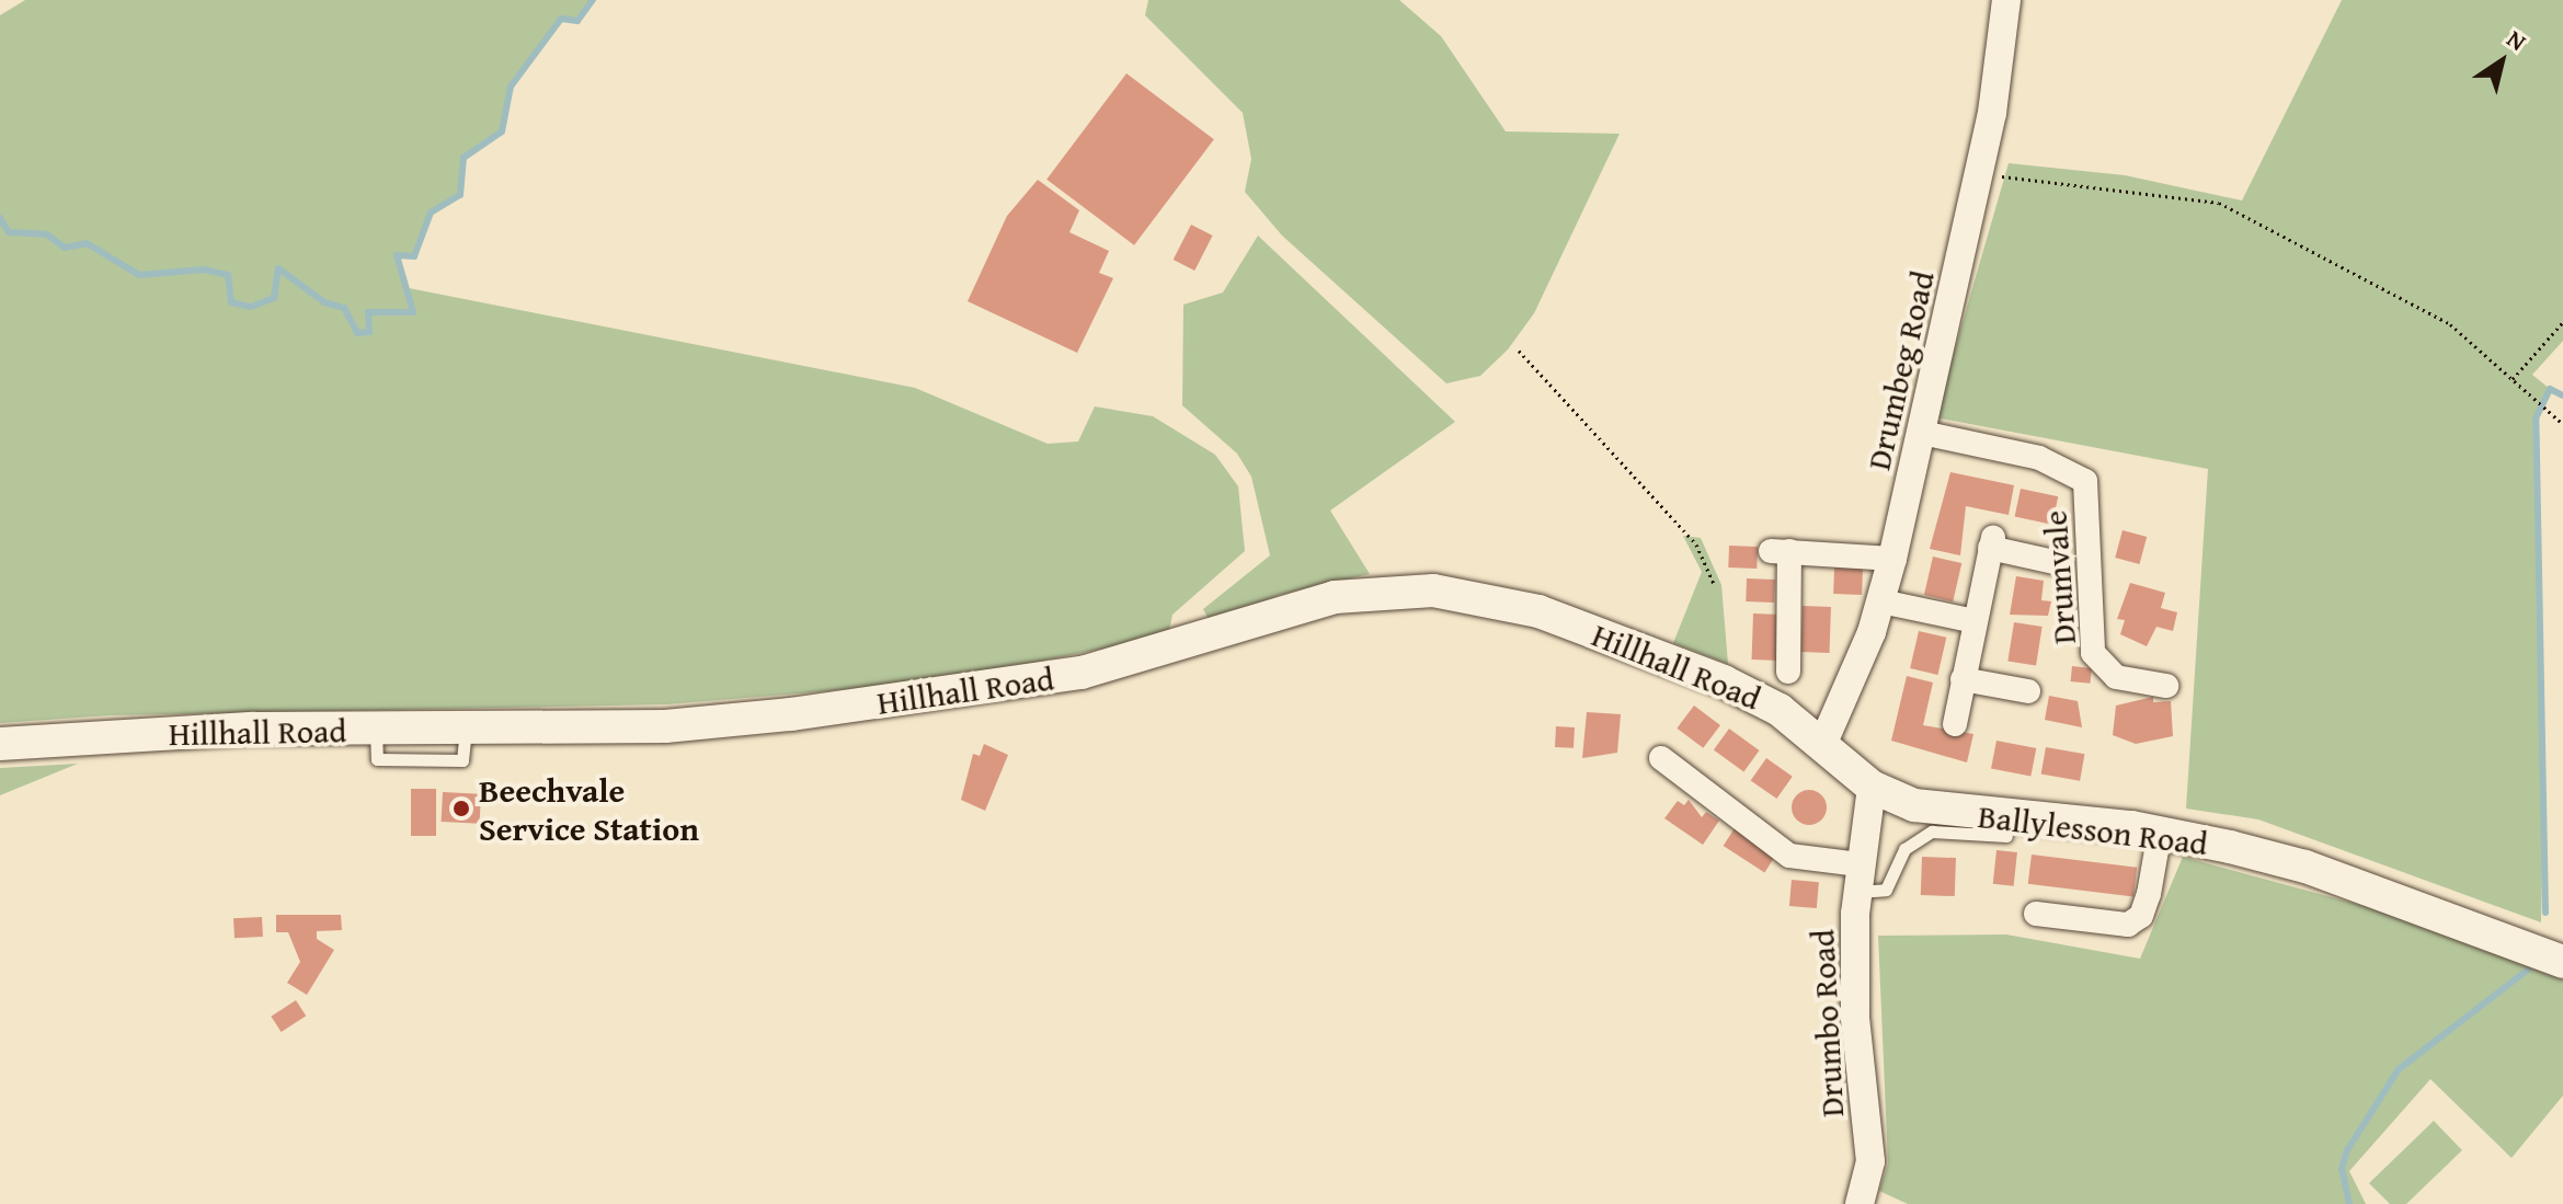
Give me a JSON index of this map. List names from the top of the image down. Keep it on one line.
{"streets":{"main road":["Hillhall Road","Ballylesson Road"],"street":["Drumbeg Road","Drumvale","Drumbo Road"]},"crossings":[["Drumbeg Road","Drumvale"],["Drumbeg Road","Hillhall Road"],["Hillhall Road","Ballylesson Road"],["Hillhall Road","Drumbo Road"],["Ballylesson Road","Drumbo Road"]],"places":["Beechvale Service Station"],"north":"top right"}
